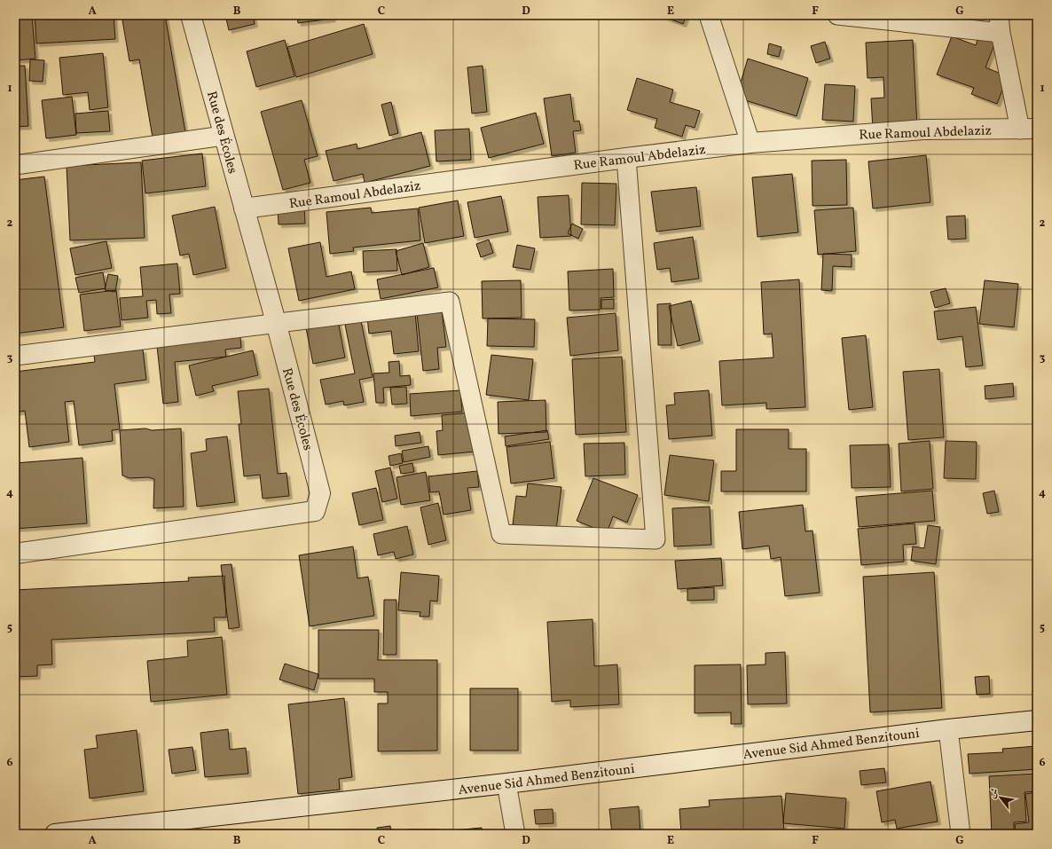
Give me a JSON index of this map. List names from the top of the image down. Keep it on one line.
{"streets":{"street":["Rue des Écoles","Rue Ramoul Abdelaziz","Avenue Sid Ahmed Benzitouni"]},"crossings":[["Rue des Écoles","Rue Ramoul Abdelaziz"]],"north":"top left","grid":{"columns":["A","B","C","D","E","F","G"],"rows":["1","2","3","4","5","6"]}}
